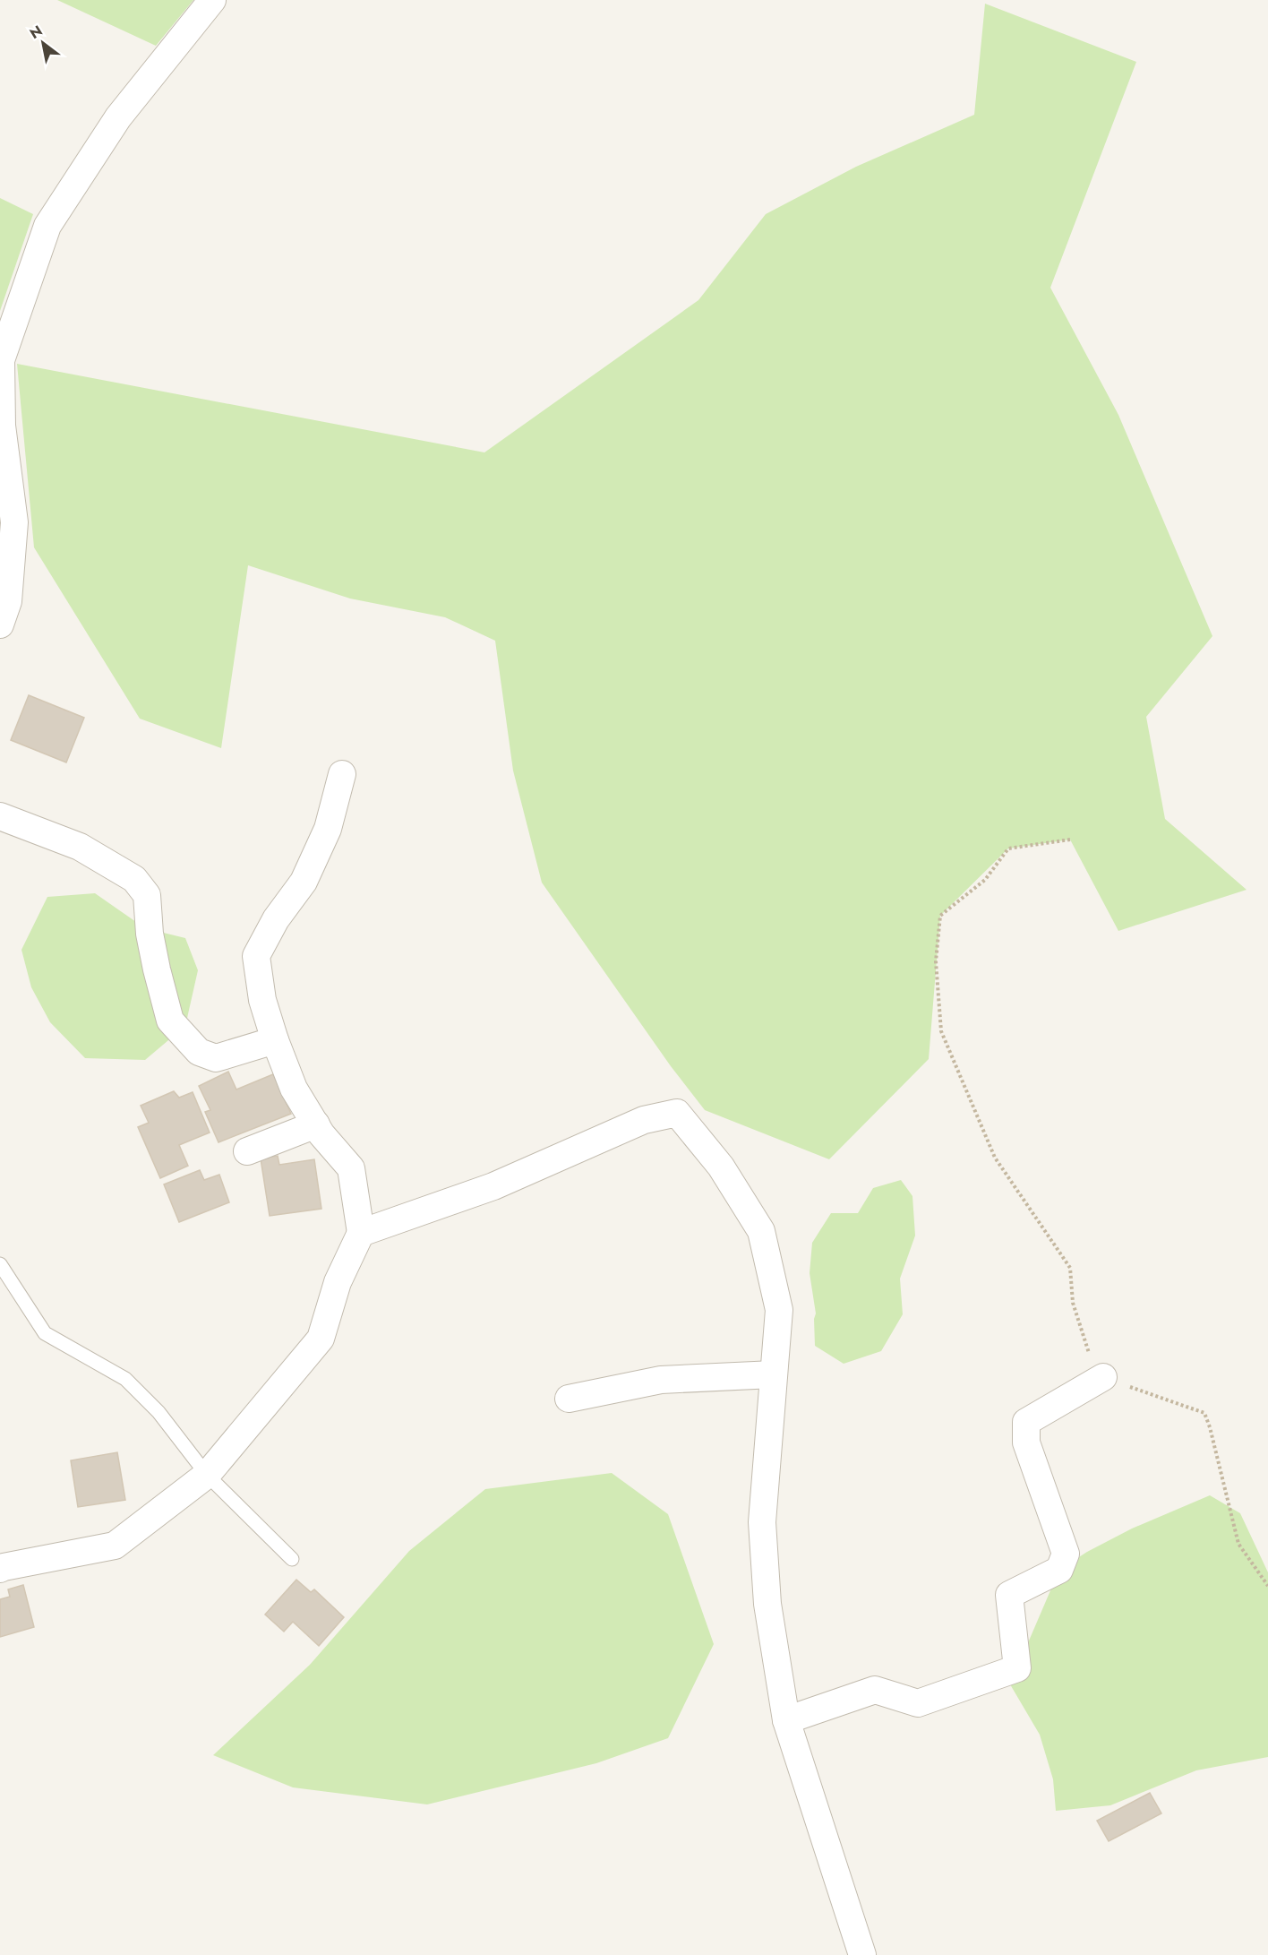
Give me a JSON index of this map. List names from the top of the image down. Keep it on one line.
{"north":"top left"}
